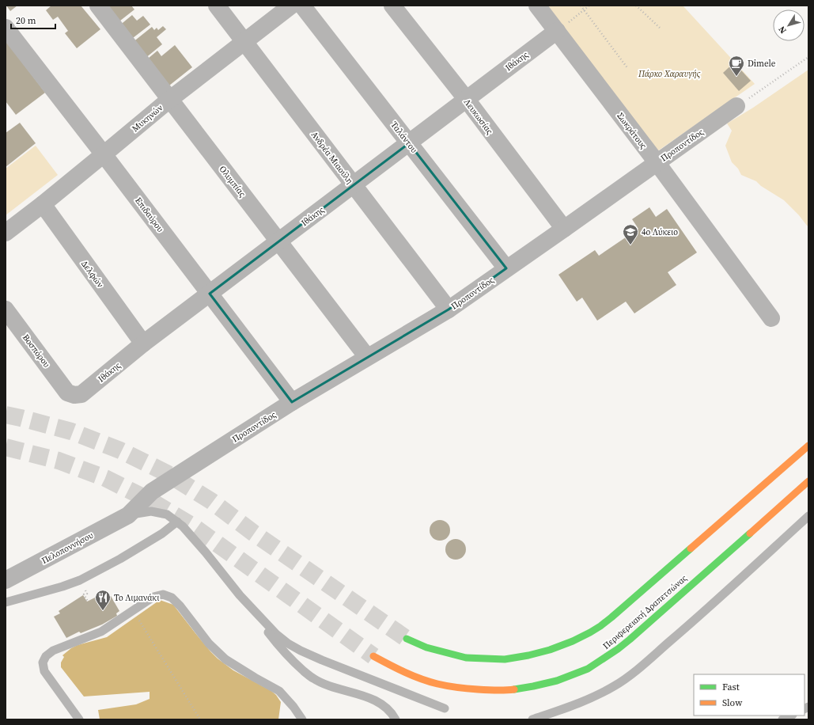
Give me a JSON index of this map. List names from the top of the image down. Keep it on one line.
{"streets":{"main road":["Περιφερειακή Δραπετσώνας"],"street":["Ιθάκης","Λευκωσίας","Μυκηνών","Σωκράτους","Ταλάντου","Προποντίδος","Ανδρέα Μιαούλη","Ολυμπίας","Επιδαύρου","Δελφών","Βοσπόρου","Πελοποννήσου"]},"crossings":[["Ιθάκης","Λευκωσίας"],["Ιθάκης","Σωκράτους"],["Ιθάκης","Ταλάντου"],["Ιθάκης","Ανδρέα Μιαούλη"],["Ιθάκης","Ολυμπίας"],["Ιθάκης","Επιδαύρου"],["Ιθάκης","Δελφών"],["Ιθάκης","Βοσπόρου"],["Λευκωσίας","Προποντίδος"],["Μυκηνών","Ανδρέα Μιαούλη"],["Μυκηνών","Ολυμπίας"],["Μυκηνών","Επιδαύρου"],["Μυκηνών","Δελφών"],["Σωκράτους","Προποντίδος"],["Ταλάντου","Προποντίδος"],["Προποντίδος","Ανδρέα Μιαούλη"],["Προποντίδος","Ολυμπίας"],["Προποντίδος","Επιδαύρου"],["Προποντίδος","Πελοποννήσου"]],"parks":["Πάρκο Χαραυγής"],"places":{"cafe":["Dimele"],"school or university":["4ο Λύκειο"],"restaurant":["Το Λιμανάκι"]},"legend":["Fast","Slow"],"scale_bar":"20 m","north":"bottom left"}
